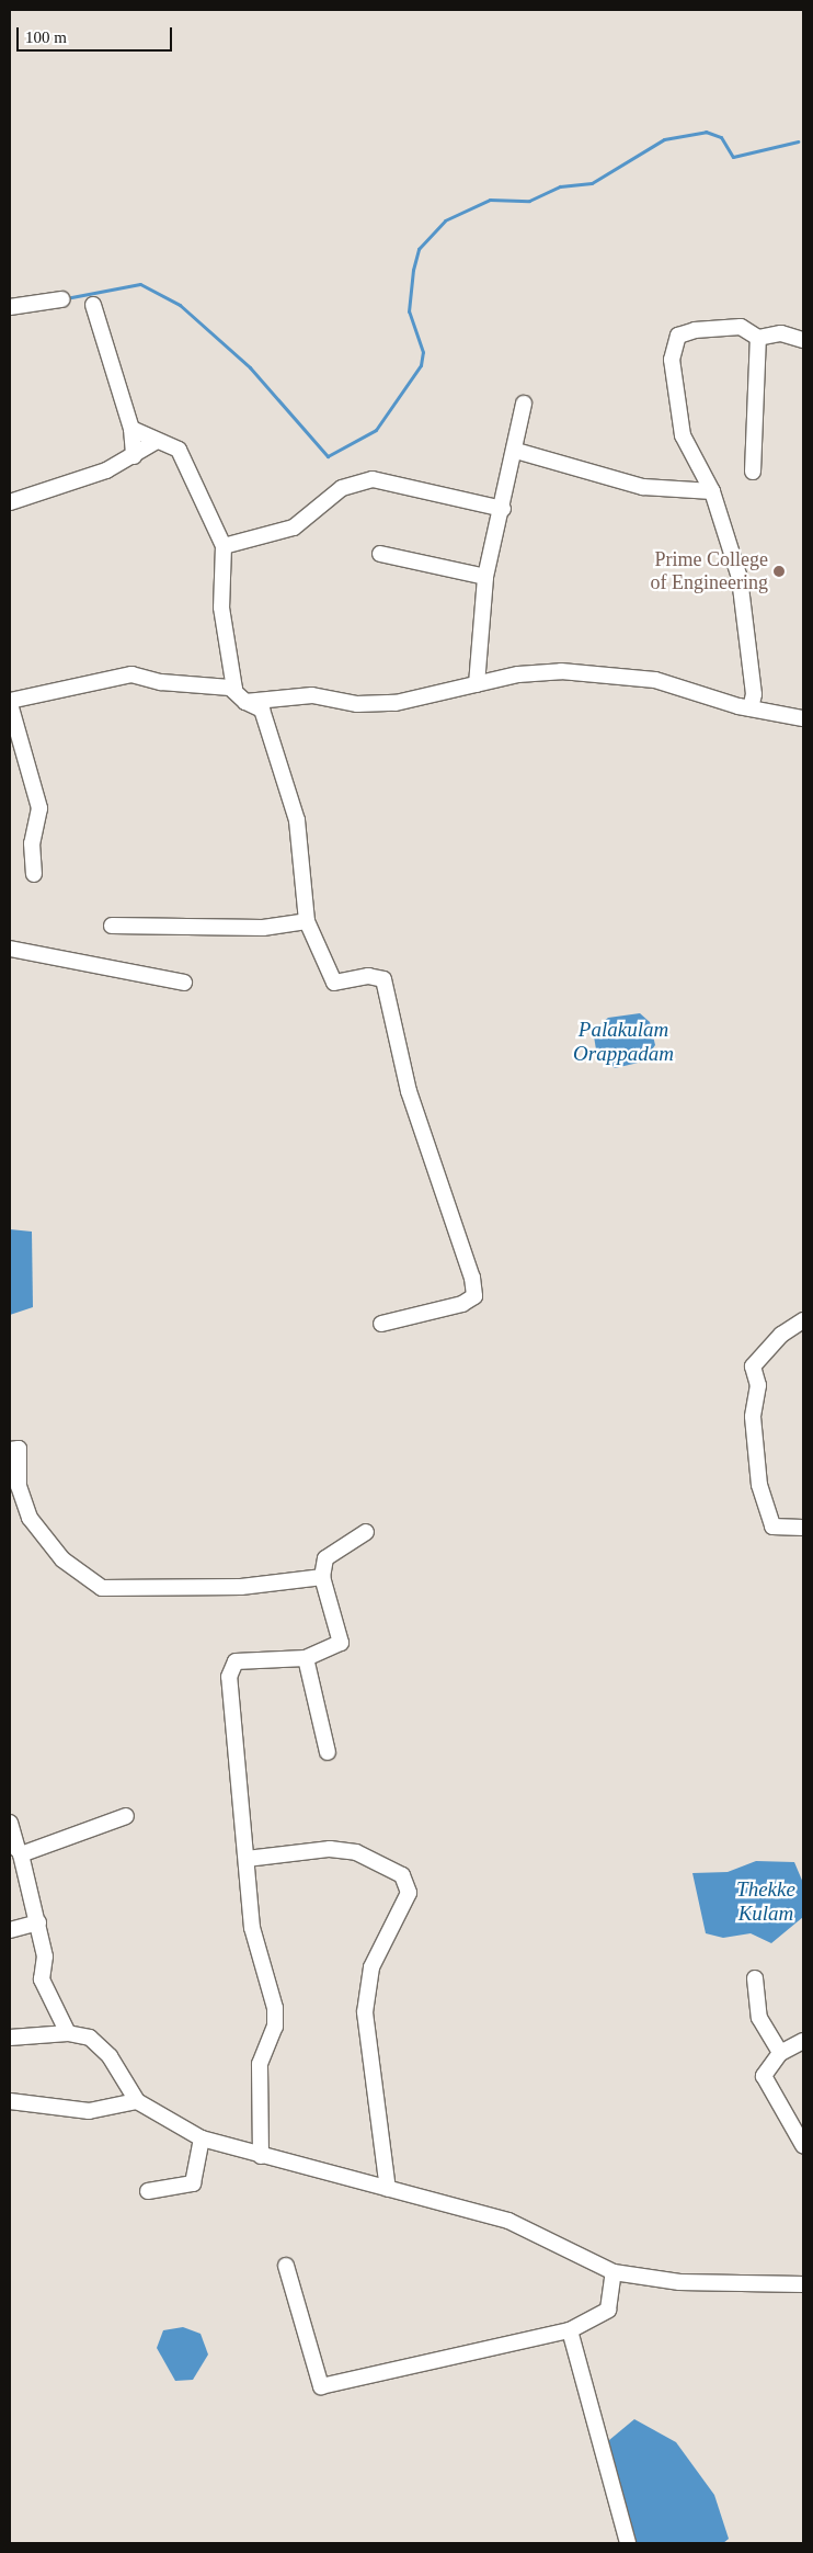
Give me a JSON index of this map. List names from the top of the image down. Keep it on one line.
{"water":["Palakulam Orappadam","Thekke Kulam"],"places":["Prime College of Engineering"],"scale_bar":"100 m"}
